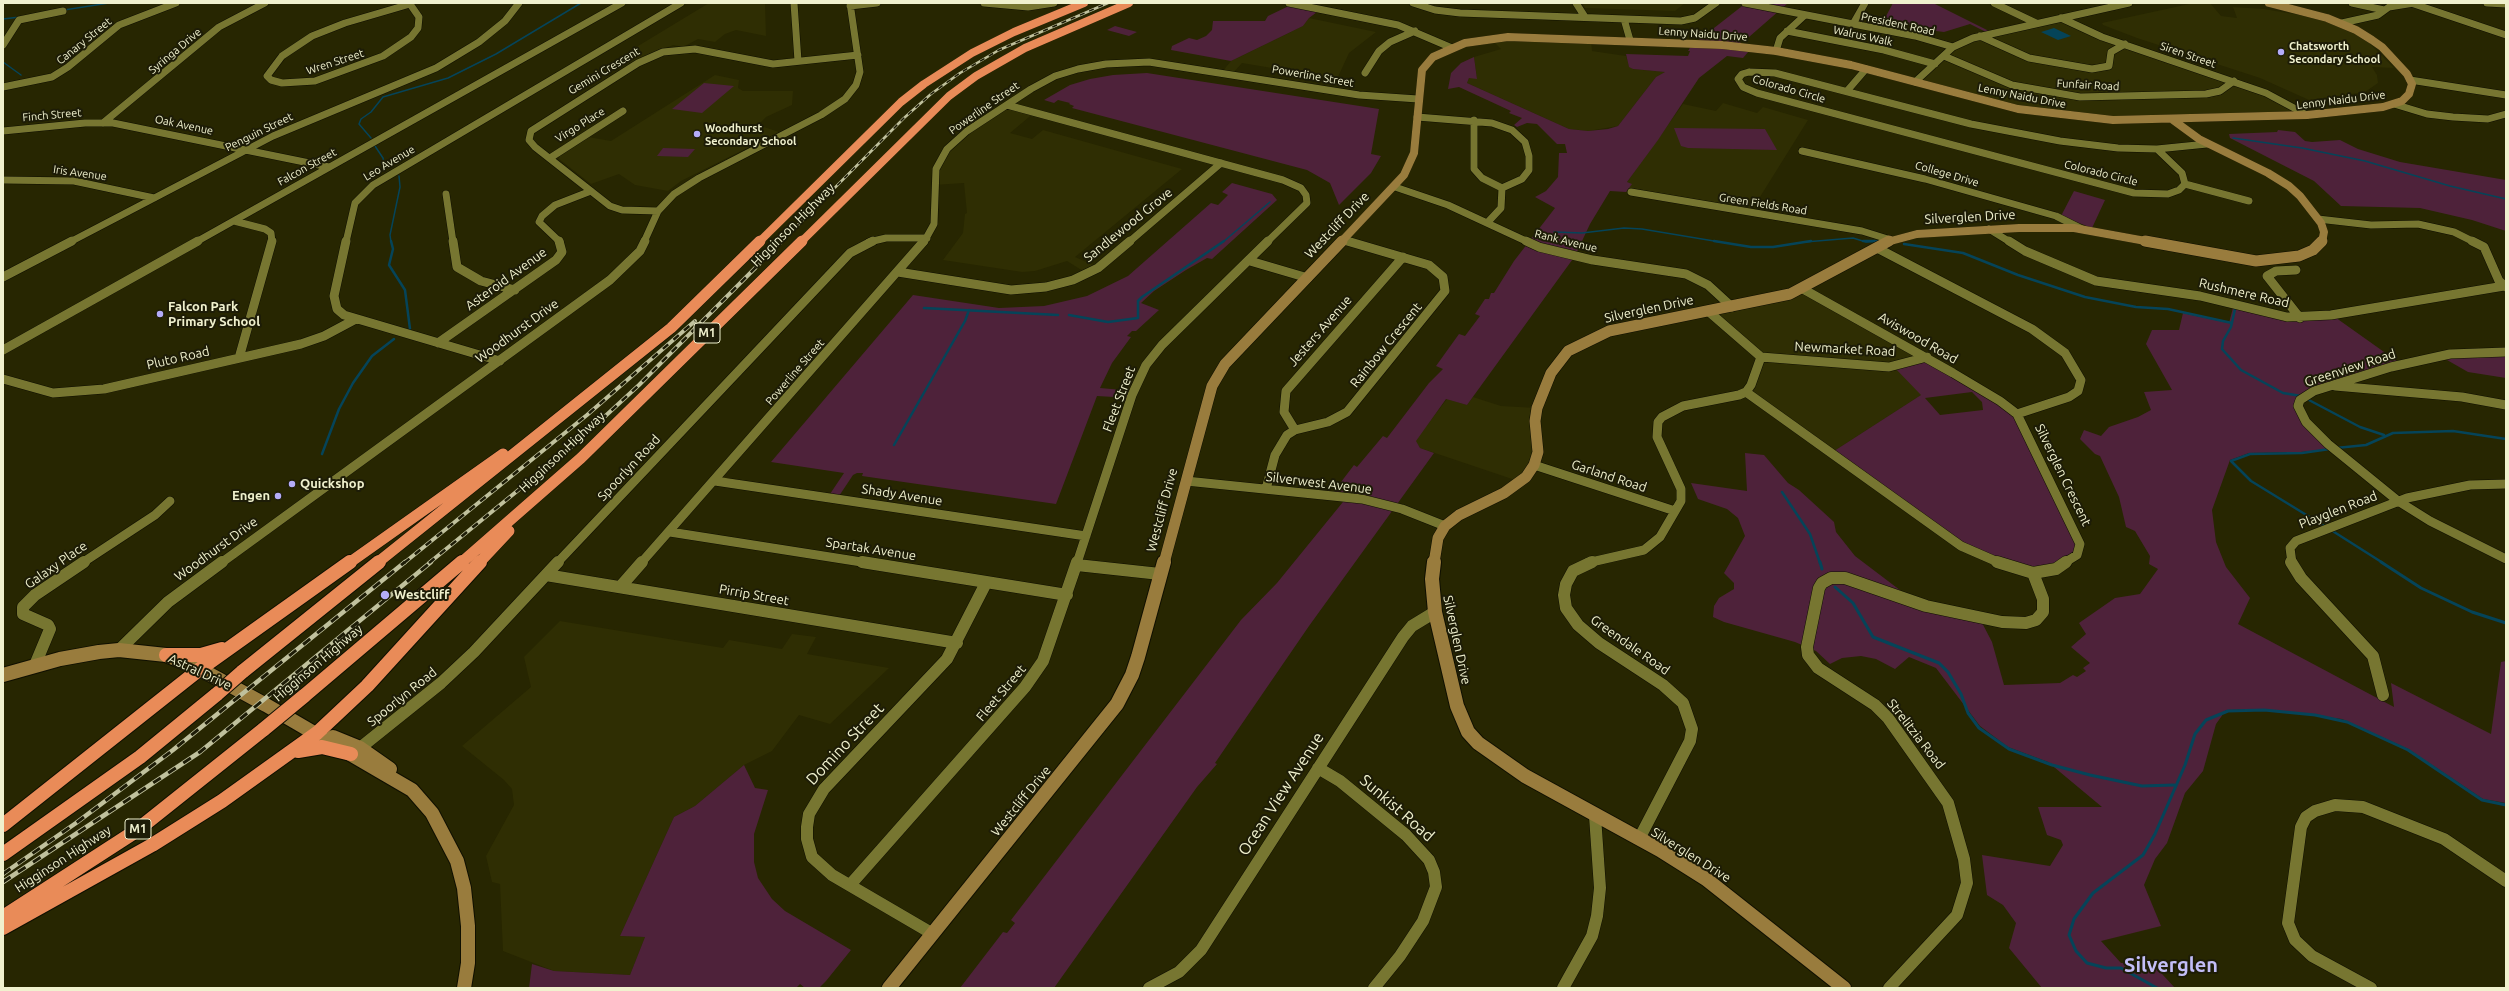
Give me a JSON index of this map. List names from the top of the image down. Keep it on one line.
{"streets":{"highway":["Higginson Highway","M1"],"street":["President Road","Lenny Naidu Drive","Walrus Walk","Canary Street","Syringa Drive","Siren Street","Wren Street","Gemini Crescent","Powerline Street","Funfair Road","Colorado Circle","Finch Street","Oak Avenue","Virgo Place","Penguin Street","Leo Avenue","Falcon Street","Iris Avenue","College Drive","Green Fields Road","Silverglen Drive","Sandlewood Grove","Westcliff Drive","Rank Avenue","Asteroid Avenue","Rushmere Road","Woodhurst Drive","Jesters Avenue","Aviswood Road","Rainbow Crescent","Newmarket Road","Pluto Road","Greenview Road","Fleet Street","Spoorlyn Road","Silverglen Crescent","Garland Road","Silverwest Avenue","Shady Avenue","Playglen Road","Spartak Avenue","Galaxy Place","Pirrip Street","Greendale Road","Astral Drive","Strelitzia Road","Domino Street","Ocean View Avenue","Sunkist Road"]},"crossings":[["Lenny Naidu Drive","Siren Street"],["Lenny Naidu Drive","Silverglen Drive"],["Lenny Naidu Drive","Westcliff Drive"],["Syringa Drive","Finch Street"],["Syringa Drive","Oak Avenue"],["Siren Street","Funfair Road"],["Gemini Crescent","Virgo Place"],["Gemini Crescent","Asteroid Avenue"],["Gemini Crescent","Woodhurst Drive"],["Powerline Street","Sandlewood Grove"],["Powerline Street","Westcliff Drive"],["Powerline Street","Fleet Street"],["Powerline Street","Spoorlyn Road"],["Powerline Street","Shady Avenue"],["Powerline Street","Spartak Avenue"],["Powerline Street","Pirrip Street"],["Colorado Circle","Silverglen Drive"],["Finch Street","Oak Avenue"],["Oak Avenue","Penguin Street"],["Oak Avenue","Falcon Street"],["Penguin Street","Iris Avenue"],["Leo Avenue","Asteroid Avenue"],["Leo Avenue","Woodhurst Drive"],["Leo Avenue","Pluto Road"],["College Drive","Silverglen Drive"],["Green Fields Road","Silverglen Drive"],["Silverglen Drive","Rank Avenue"],["Silverglen Drive","Rushmere Road"],["Silverglen Drive","Aviswood Road"],["Silverglen Drive","Silverglen Crescent"],["Silverglen Drive","Garland Road"],["Silverglen Drive","Silverwest Avenue"],["Silverglen Drive","Greendale Road"],["Silverglen Drive","Ocean View Avenue"],["Sandlewood Grove","Fleet Street"],["Westcliff Drive","Rank Avenue"],["Westcliff Drive","Rainbow Crescent"],["Westcliff Drive","Silverwest Avenue"],["Westcliff Drive","Domino Street"],["Woodhurst Drive","Astral Drive"],["Jesters Avenue","Rainbow Crescent"],["Aviswood Road","Newmarket Road"],["Aviswood Road","Silverglen Crescent"],["Greenview Road","Playglen Road"],["Fleet Street","Shady Avenue"],["Fleet Street","Spartak Avenue"],["Fleet Street","Domino Street"],["Spoorlyn Road","Pirrip Street"],["Spoorlyn Road","Astral Drive"],["Silverglen Crescent","Greendale Road"],["Silverglen Crescent","Strelitzia Road"],["Garland Road","Greendale Road"],["Spartak Avenue","Domino Street"],["Galaxy Place","Astral Drive"],["Pirrip Street","Domino Street"],["Ocean View Avenue","Sunkist Road"]],"districts":["Silverglen"],"places":["Chatsworth Secondary School","Woodhurst Secondary School","Falcon Park Primary School","Quickshop","Engen","Westcliff"]}
